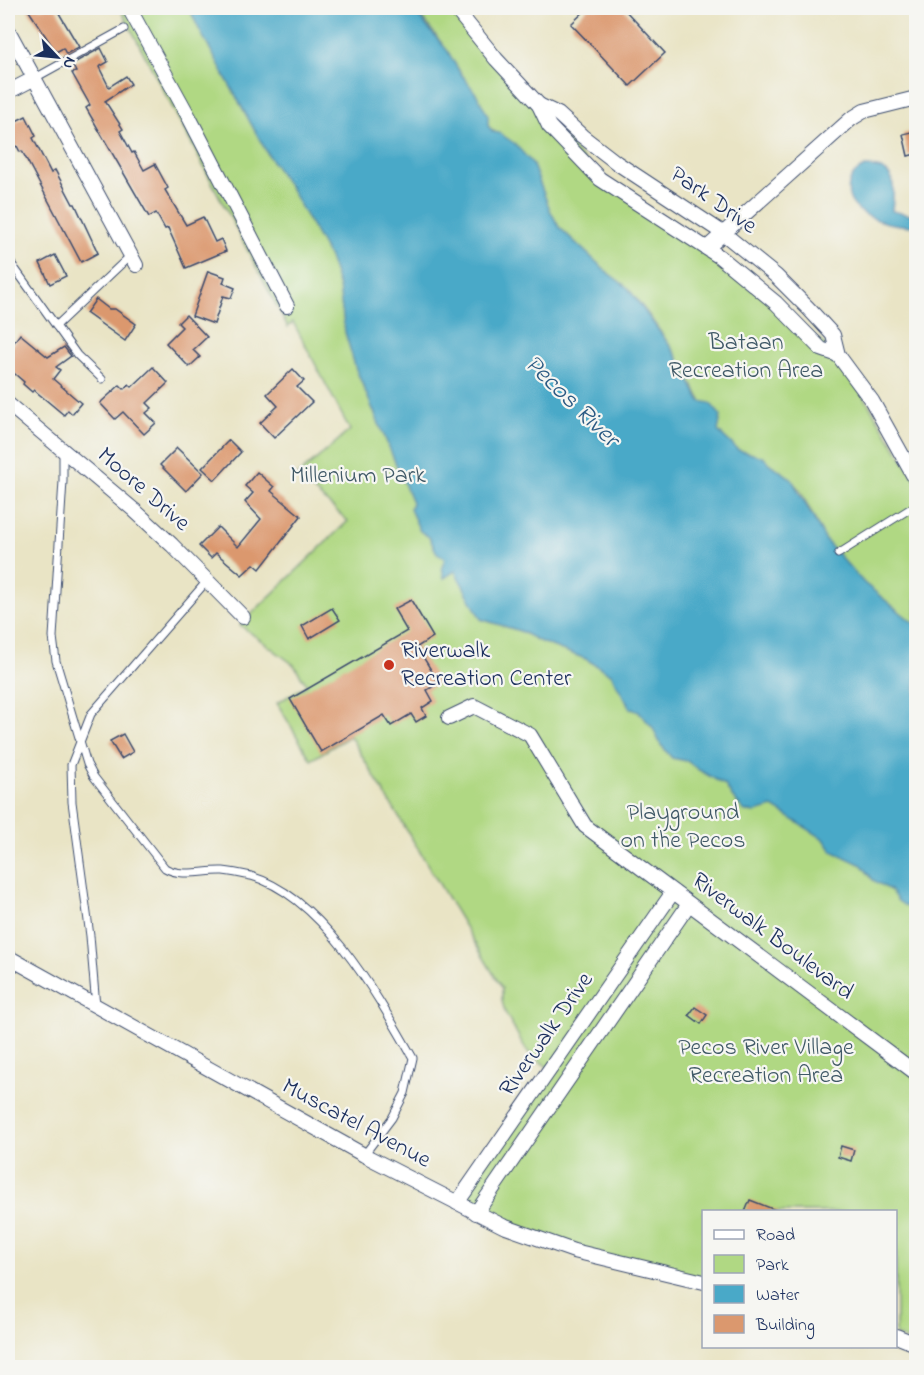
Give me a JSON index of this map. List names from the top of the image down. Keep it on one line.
{"streets":{"street":["Park Drive","Moore Drive","Riverwalk Boulevard","Riverwalk Drive","Muscatel Avenue"]},"crossings":[["Riverwalk Boulevard","Riverwalk Drive"],["Riverwalk Drive","Muscatel Avenue"]],"water":["Pecos River"],"parks":["Bataan Recreation Area","Millenium Park","Playground on the Pecos","Pecos River Village Recreation Area"],"places":["Riverwalk Recreation Center"],"legend":["Road","Park","Water","Building"],"north":"bottom right"}
